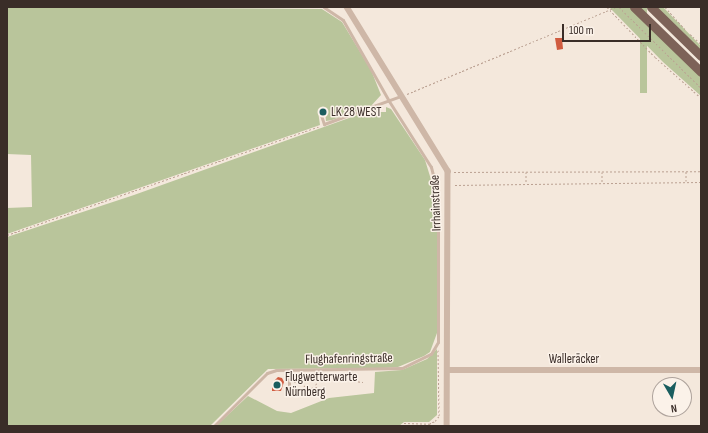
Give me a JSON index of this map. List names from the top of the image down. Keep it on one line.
{"streets":{"street":["Irrhainstraße","Walleräcker"],"lane":["Flughafenringstraße"]},"crossings":[["Irrhainstraße","Walleräcker"]],"places":["LK 28 WEST","Flugwetterwarte Nürnberg"],"scale_bar":"100 m","north":"bottom"}
